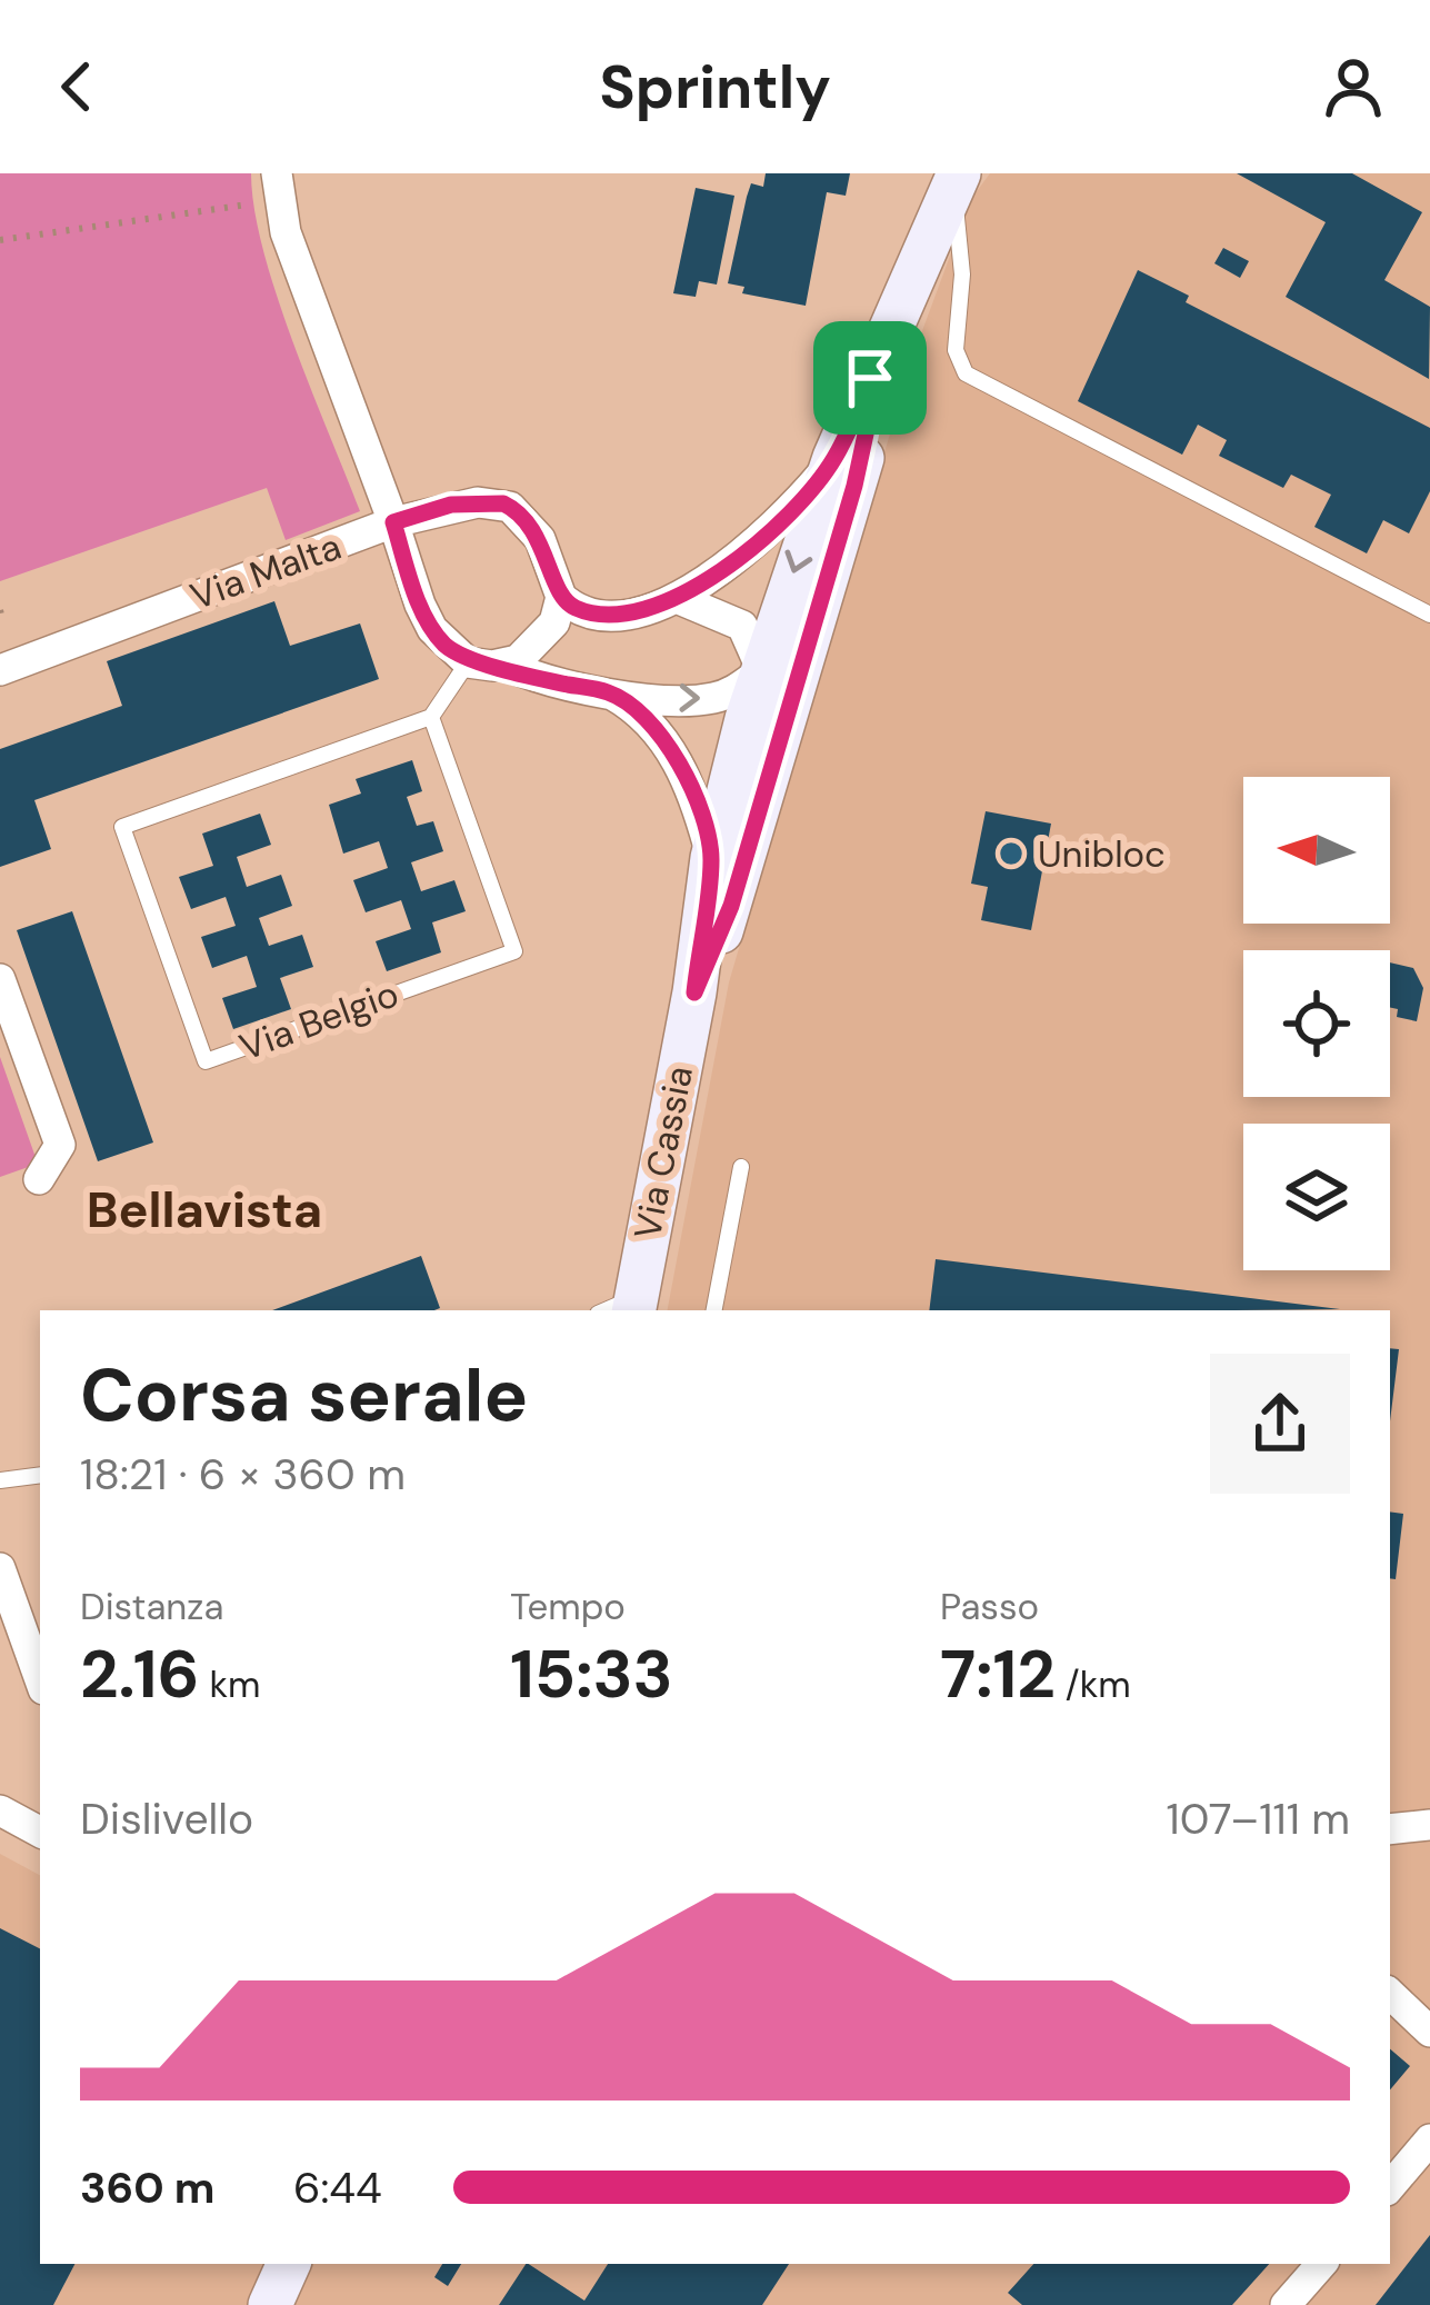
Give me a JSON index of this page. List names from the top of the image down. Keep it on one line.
{"streets":{"main road":["Via Cassia"],"street":["Via Malta"],"lane":["Via Belgio"]},"districts":["Bellavista"],"places":["Unibloc"],"north":"left","page":{"header":"Sprintly","heading":["Corsa serale","18:21 · 6 × 360 m"],"stats":[["Distanza","2.16 km"],["Tempo","15:33"],["Passo","7:12 /km"]],"chart":["Dislivello","107–111 m"],"list":[{"name":"360 m","note":"6:44"}]}}
